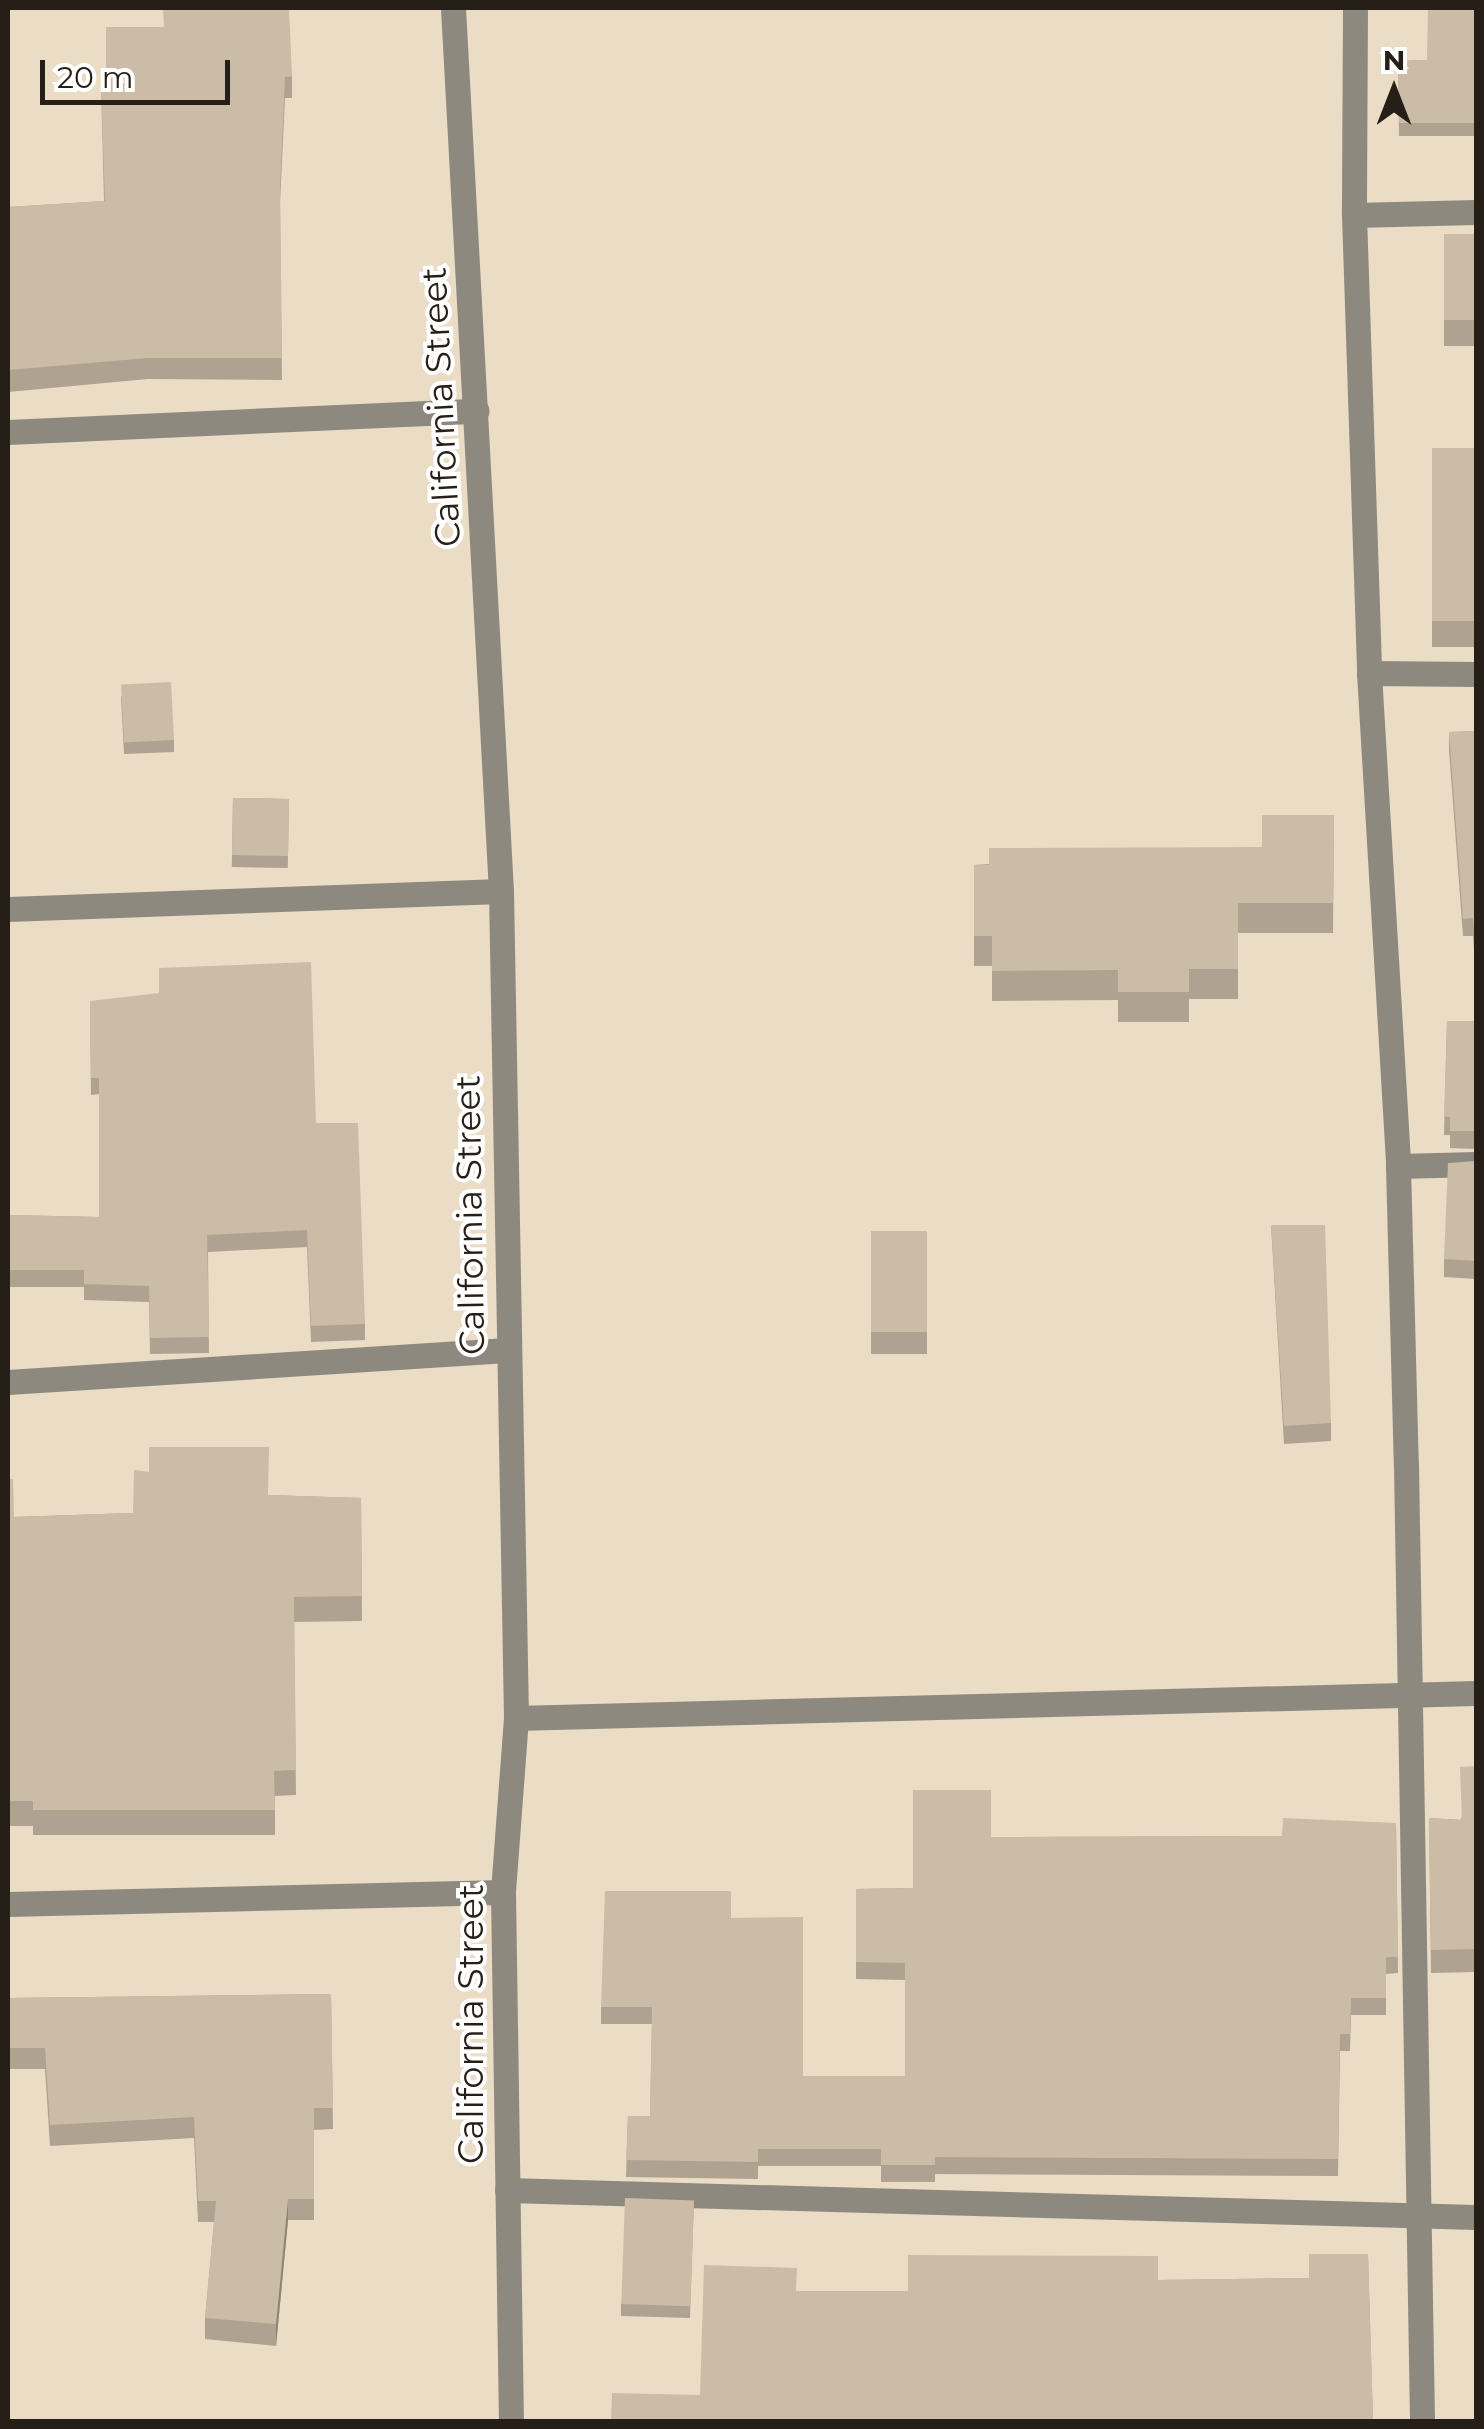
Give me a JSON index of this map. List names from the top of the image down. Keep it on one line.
{"streets":{"street":["California Street"]},"scale_bar":"20 m","north":"top"}
